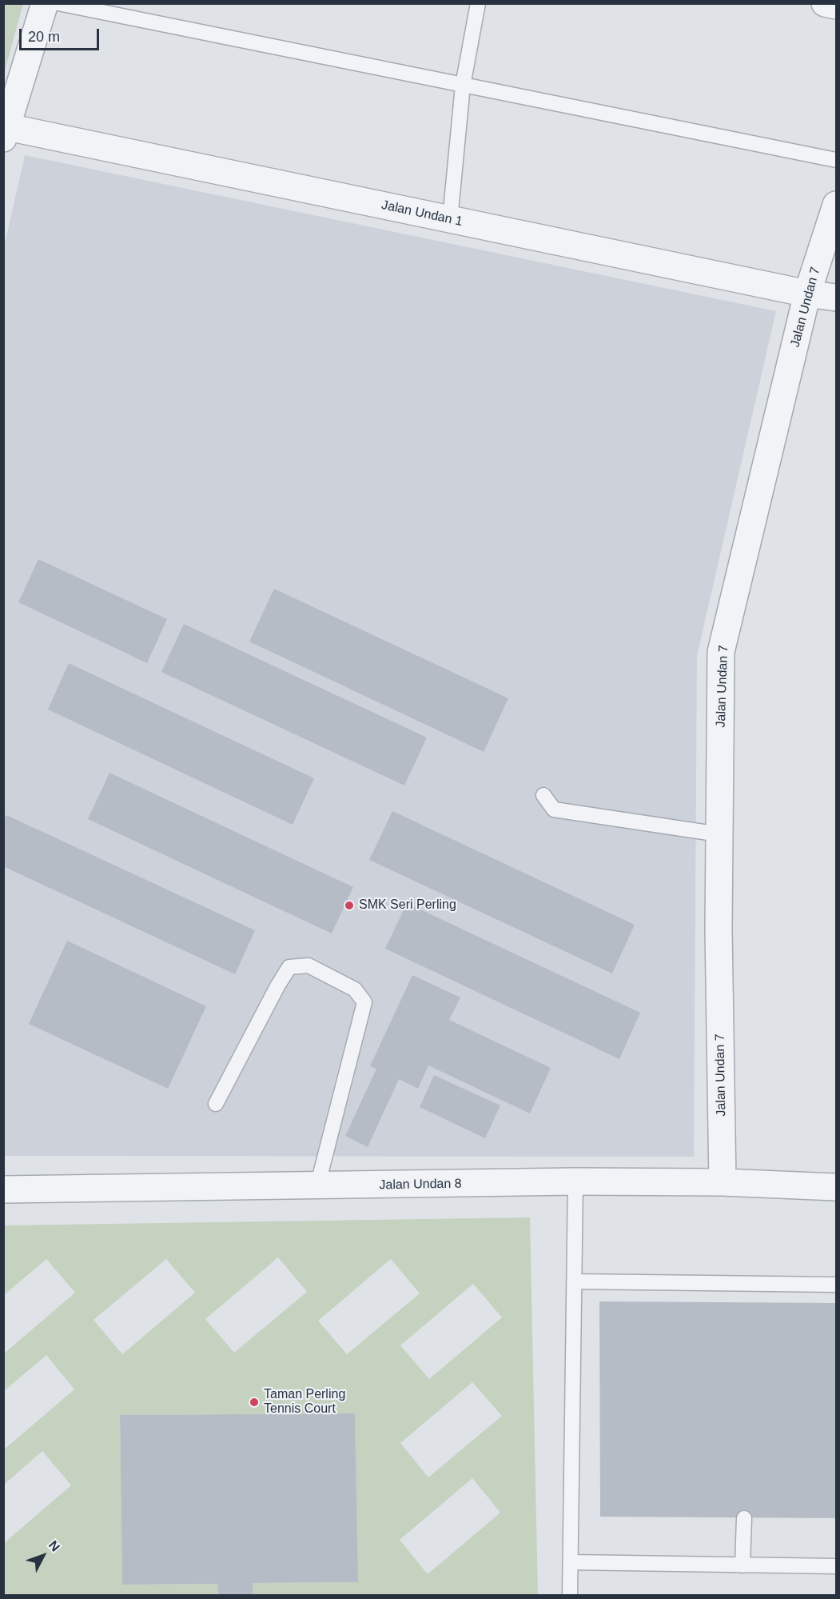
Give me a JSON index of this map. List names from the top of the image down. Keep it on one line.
{"streets":{"street":["Jalan Undan 1","Jalan Undan 7","Jalan Undan 8"]},"crossings":[["Jalan Undan 1","Jalan Undan 7"],["Jalan Undan 7","Jalan Undan 8"]],"places":["SMK Seri Perling","Taman Perling Tennis Court"],"scale_bar":"20 m","north":"top right"}
